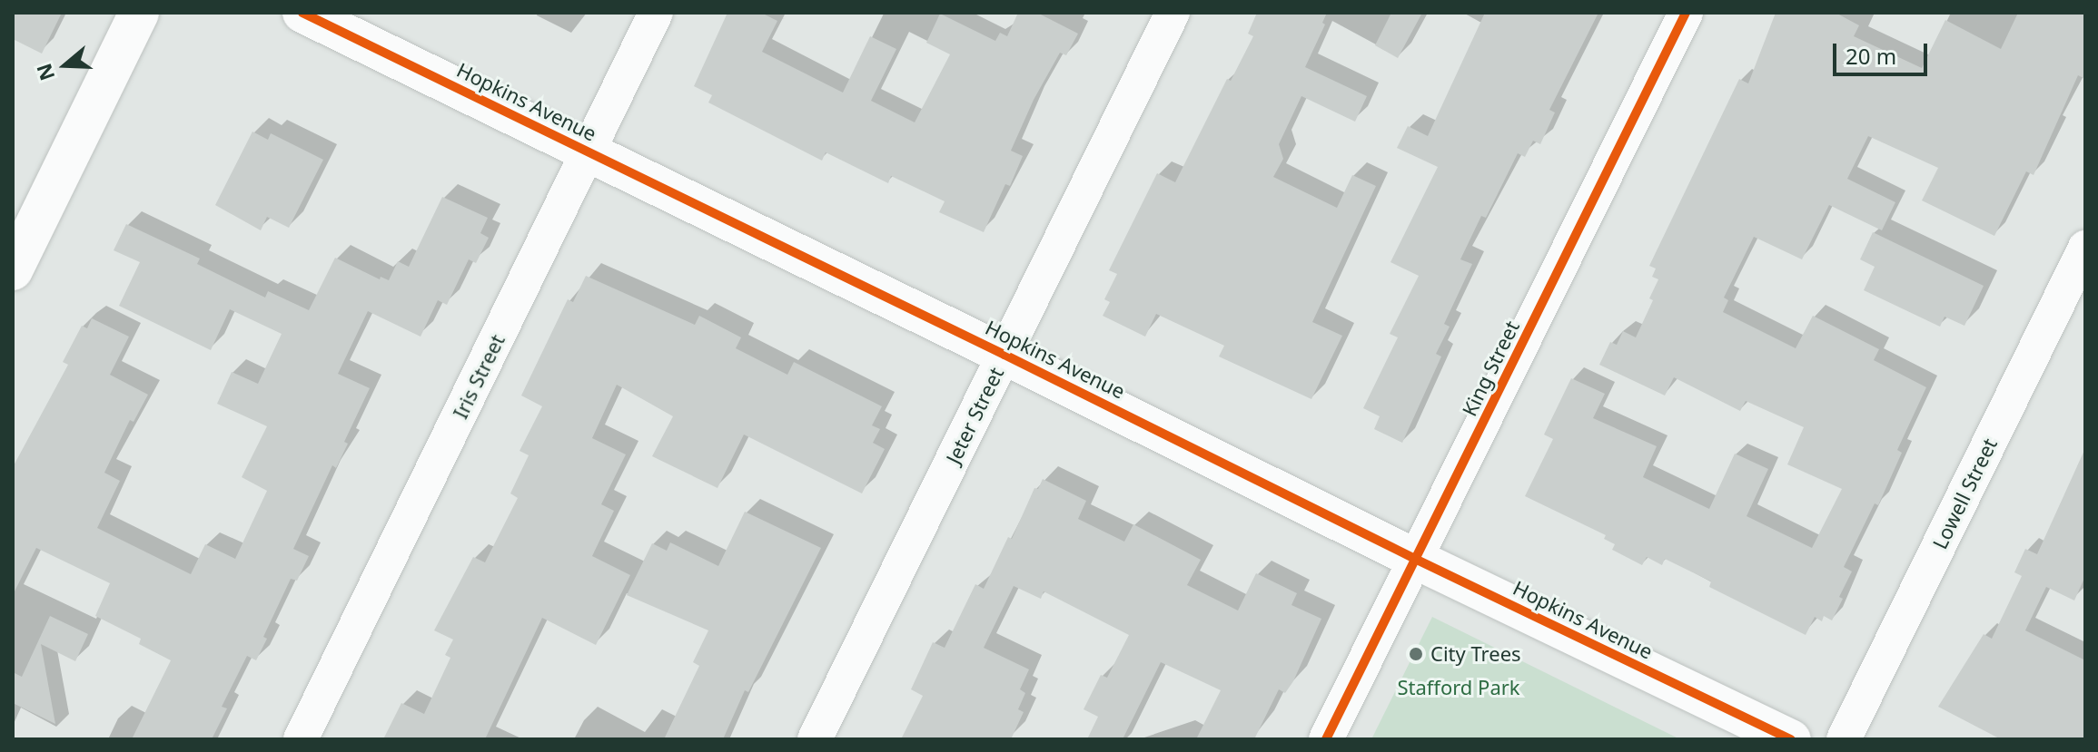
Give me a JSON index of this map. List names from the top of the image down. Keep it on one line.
{"streets":{"street":["Hopkins Avenue","King Street","Iris Street","Jeter Street","Lowell Street"]},"crossings":[["Hopkins Avenue","King Street"],["Hopkins Avenue","Iris Street"],["Hopkins Avenue","Jeter Street"]],"parks":["Stafford Park"],"places":["City Trees"],"scale_bar":"20 m","north":"left"}
